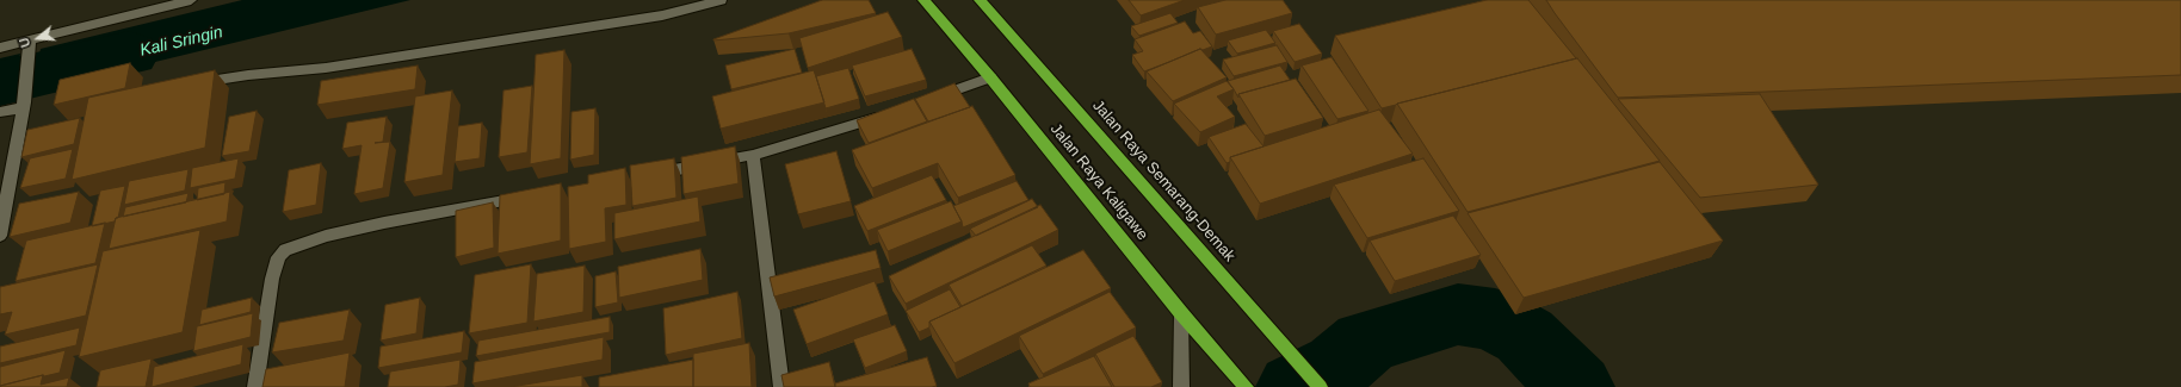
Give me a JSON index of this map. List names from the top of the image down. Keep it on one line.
{"streets":{"highway":["Jalan Raya Semarang-Demak","Jalan Raya Kaligawe"]},"water":["Kali Sringin"],"north":"left"}
